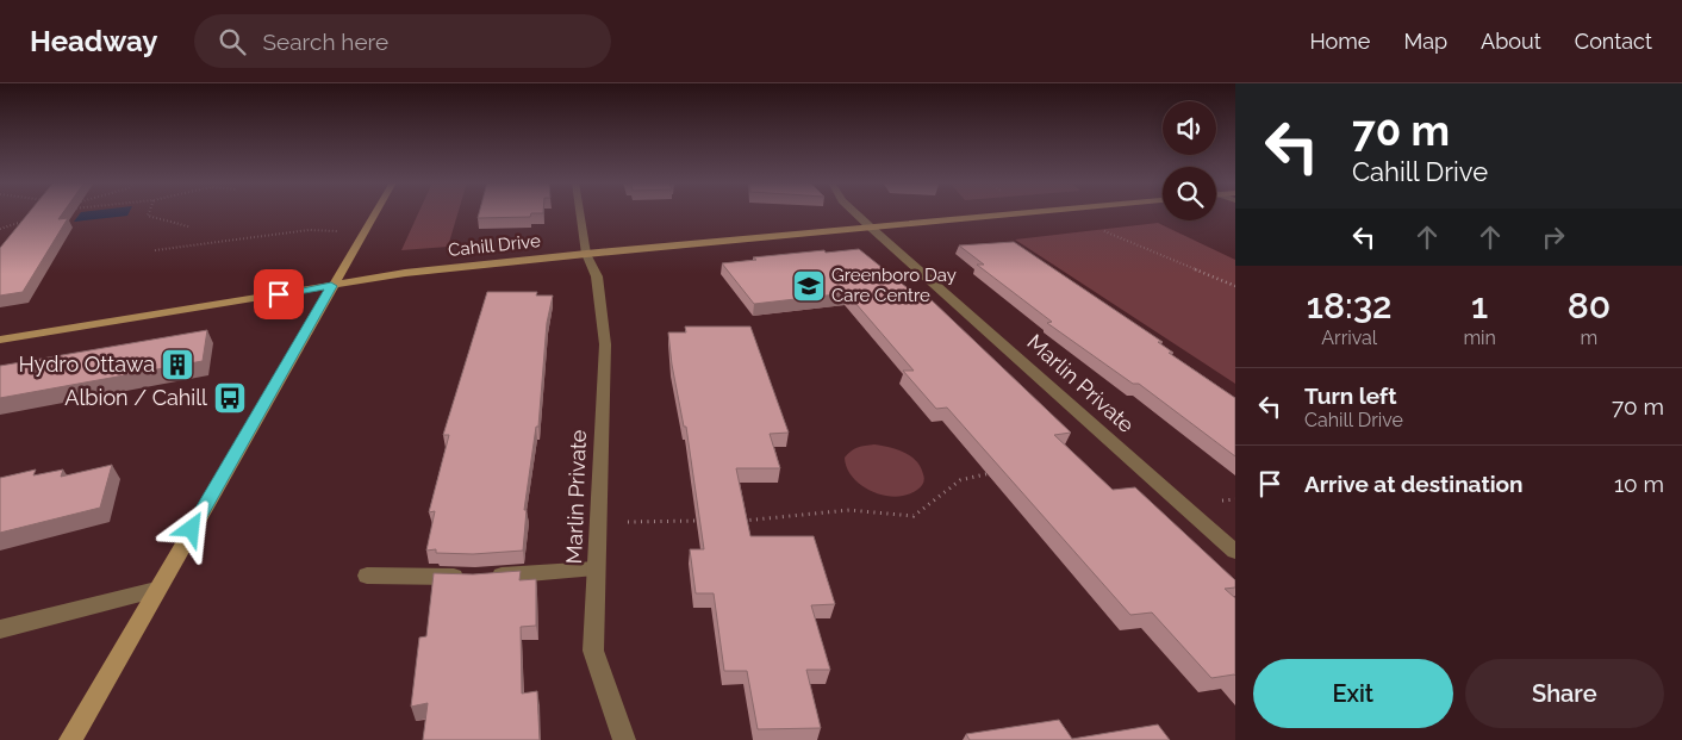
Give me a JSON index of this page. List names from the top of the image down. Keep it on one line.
{"streets":{"street":["Cahill Drive","Marlin Private"]},"crossings":[["Cahill Drive","Marlin Private"]],"places":{"school or university":["Greenboro Day Care Centre"],"building":["Hydro Ottawa"],"bus stop":["Albion / Cahill"]},"page":{"header":"Headway","search":"Search here","nav":["Home","Map","About","Contact"],"turn":["70 m","Cahill Drive"],"eta":["18:32","Arrival","1","min","80","m"],"list":[{"name":"Turn left","note":"Cahill Drive","value":"70 m"},{"name":"Arrive at destination","value":"10 m"}],"buttons":["Exit","Share"]}}
